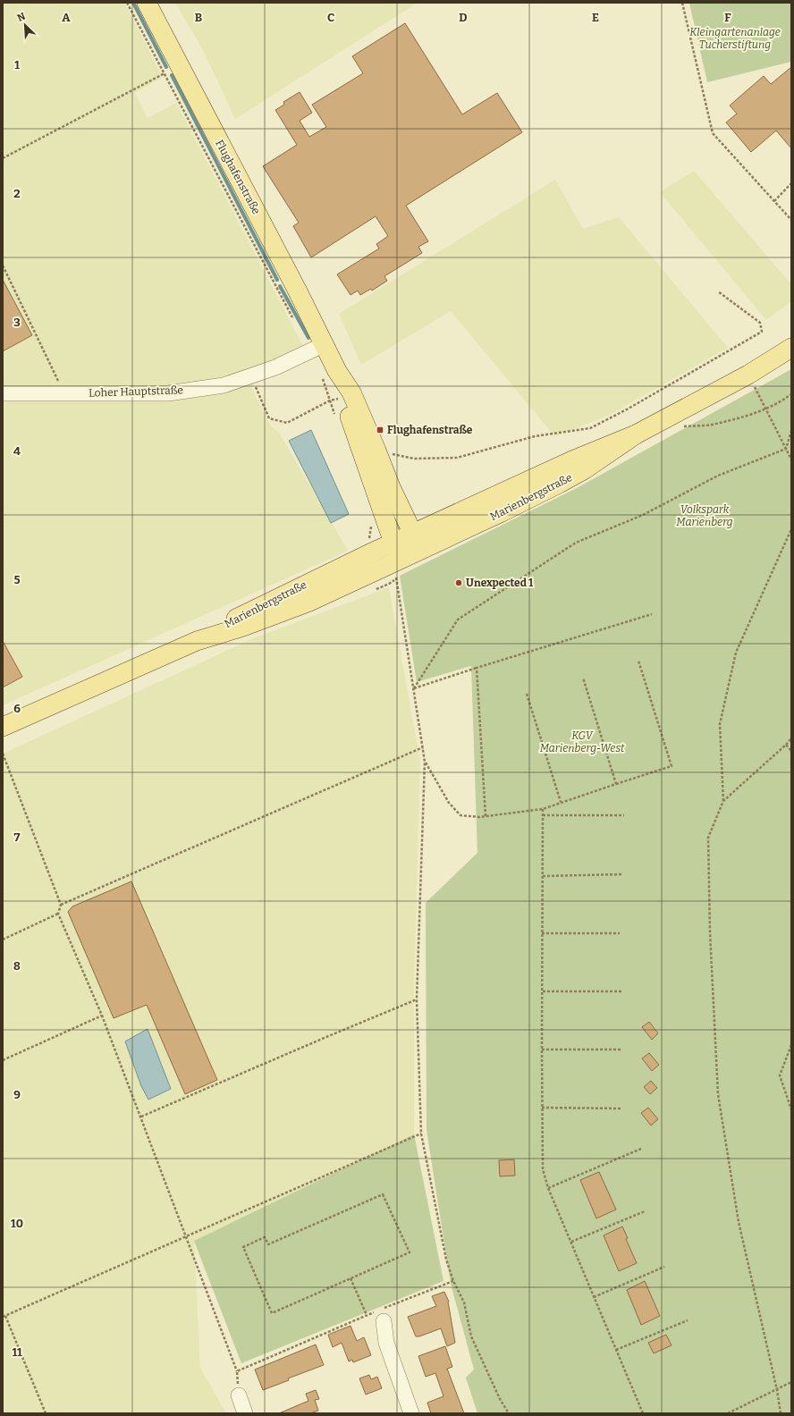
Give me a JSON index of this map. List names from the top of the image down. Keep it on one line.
{"streets":{"main road":["Flughafenstraße","Marienbergstraße"],"street":["Loher Hauptstraße"]},"crossings":[["Flughafenstraße","Loher Hauptstraße"],["Flughafenstraße","Marienbergstraße"]],"parks":["Kleingartenanlage Tucherstiftung","Volkspark Marienberg","KGV Marienberg-West"],"places":{"transit":["Flughafenstraße"],"other":["Unexpected 1"]},"north":"top left","grid":{"columns":["A","B","C","D","E","F"],"rows":["1","2","3","4","5","6","7","8","9","10","11"]}}
